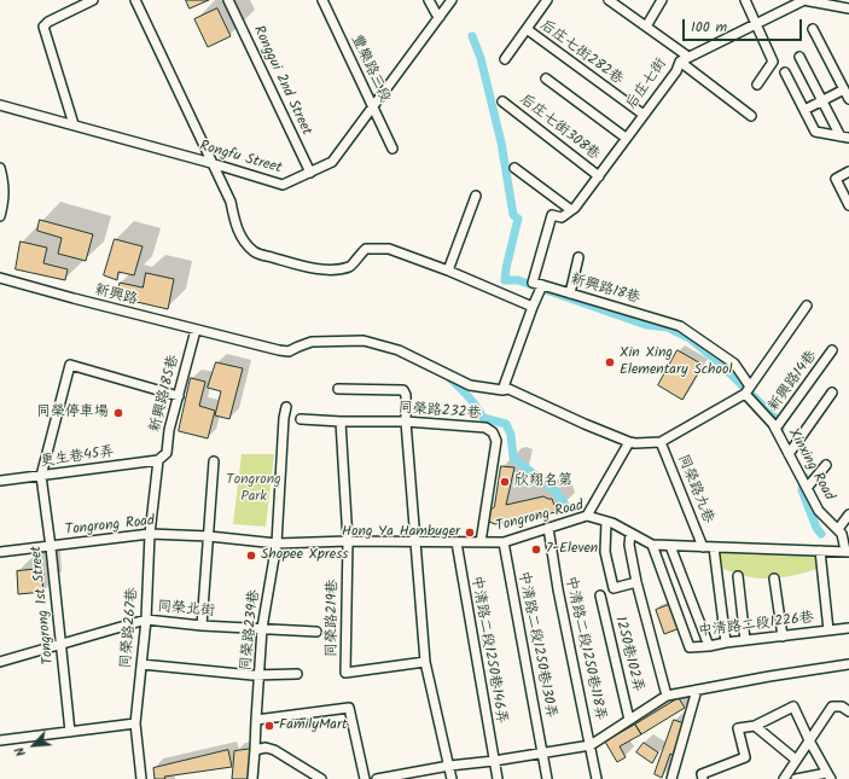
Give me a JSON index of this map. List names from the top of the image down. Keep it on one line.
{"streets":{"street":["后庄七街282巷","豐樂路三段","Ronggui 2nd Street","后庄七街","后庄七街308巷","Rongfu Street","新興路18巷","新興路","新興路14巷","新興路185巷","同榮路232巷","更生巷45弄","Xinxing Road","同榮路九巷","Tongrong Road","Tongrong 1st Street","同榮北街","同榮路219巷","中清路二段1226巷","同榮路267巷","同榮路239巷","中清路二段1250巷130弄","中清路二段1250巷118弄","中清路二段1250巷146弄","1250巷102弄"]},"crossings":[["后庄七街282巷","后庄七街"],["豐樂路三段","Rongfu Street"],["Ronggui 2nd Street","Rongfu Street"],["后庄七街","后庄七街308巷"],["新興路18巷","Xinxing Road"],["新興路","新興路185巷"],["新興路14巷","Xinxing Road"],["新興路185巷","更生巷45弄"],["新興路185巷","Tongrong Road"],["新興路185巷","同榮路267巷"],["同榮路232巷","Tongrong Road"],["更生巷45弄","Tongrong 1st Street"],["Xinxing Road","Tongrong Road"],["同榮路九巷","Tongrong Road"],["Tongrong Road","Tongrong 1st Street"],["Tongrong Road","同榮路219巷"],["Tongrong Road","中清路二段1226巷"],["Tongrong Road","同榮路267巷"],["Tongrong Road","同榮路239巷"],["Tongrong Road","中清路二段1250巷130弄"],["Tongrong Road","中清路二段1250巷118弄"],["Tongrong Road","中清路二段1250巷146弄"],["Tongrong 1st Street","同榮北街"],["同榮北街","同榮路267巷"],["同榮北街","同榮路239巷"]],"parks":["Tongrong Park"],"places":["Xin Xing Elementary School","同榮停車場","欣翔名第","Hong Ya Hambuger","7-Eleven","Shopee Xpress","FamilyMart"],"scale_bar":"100 m","north":"bottom left"}
